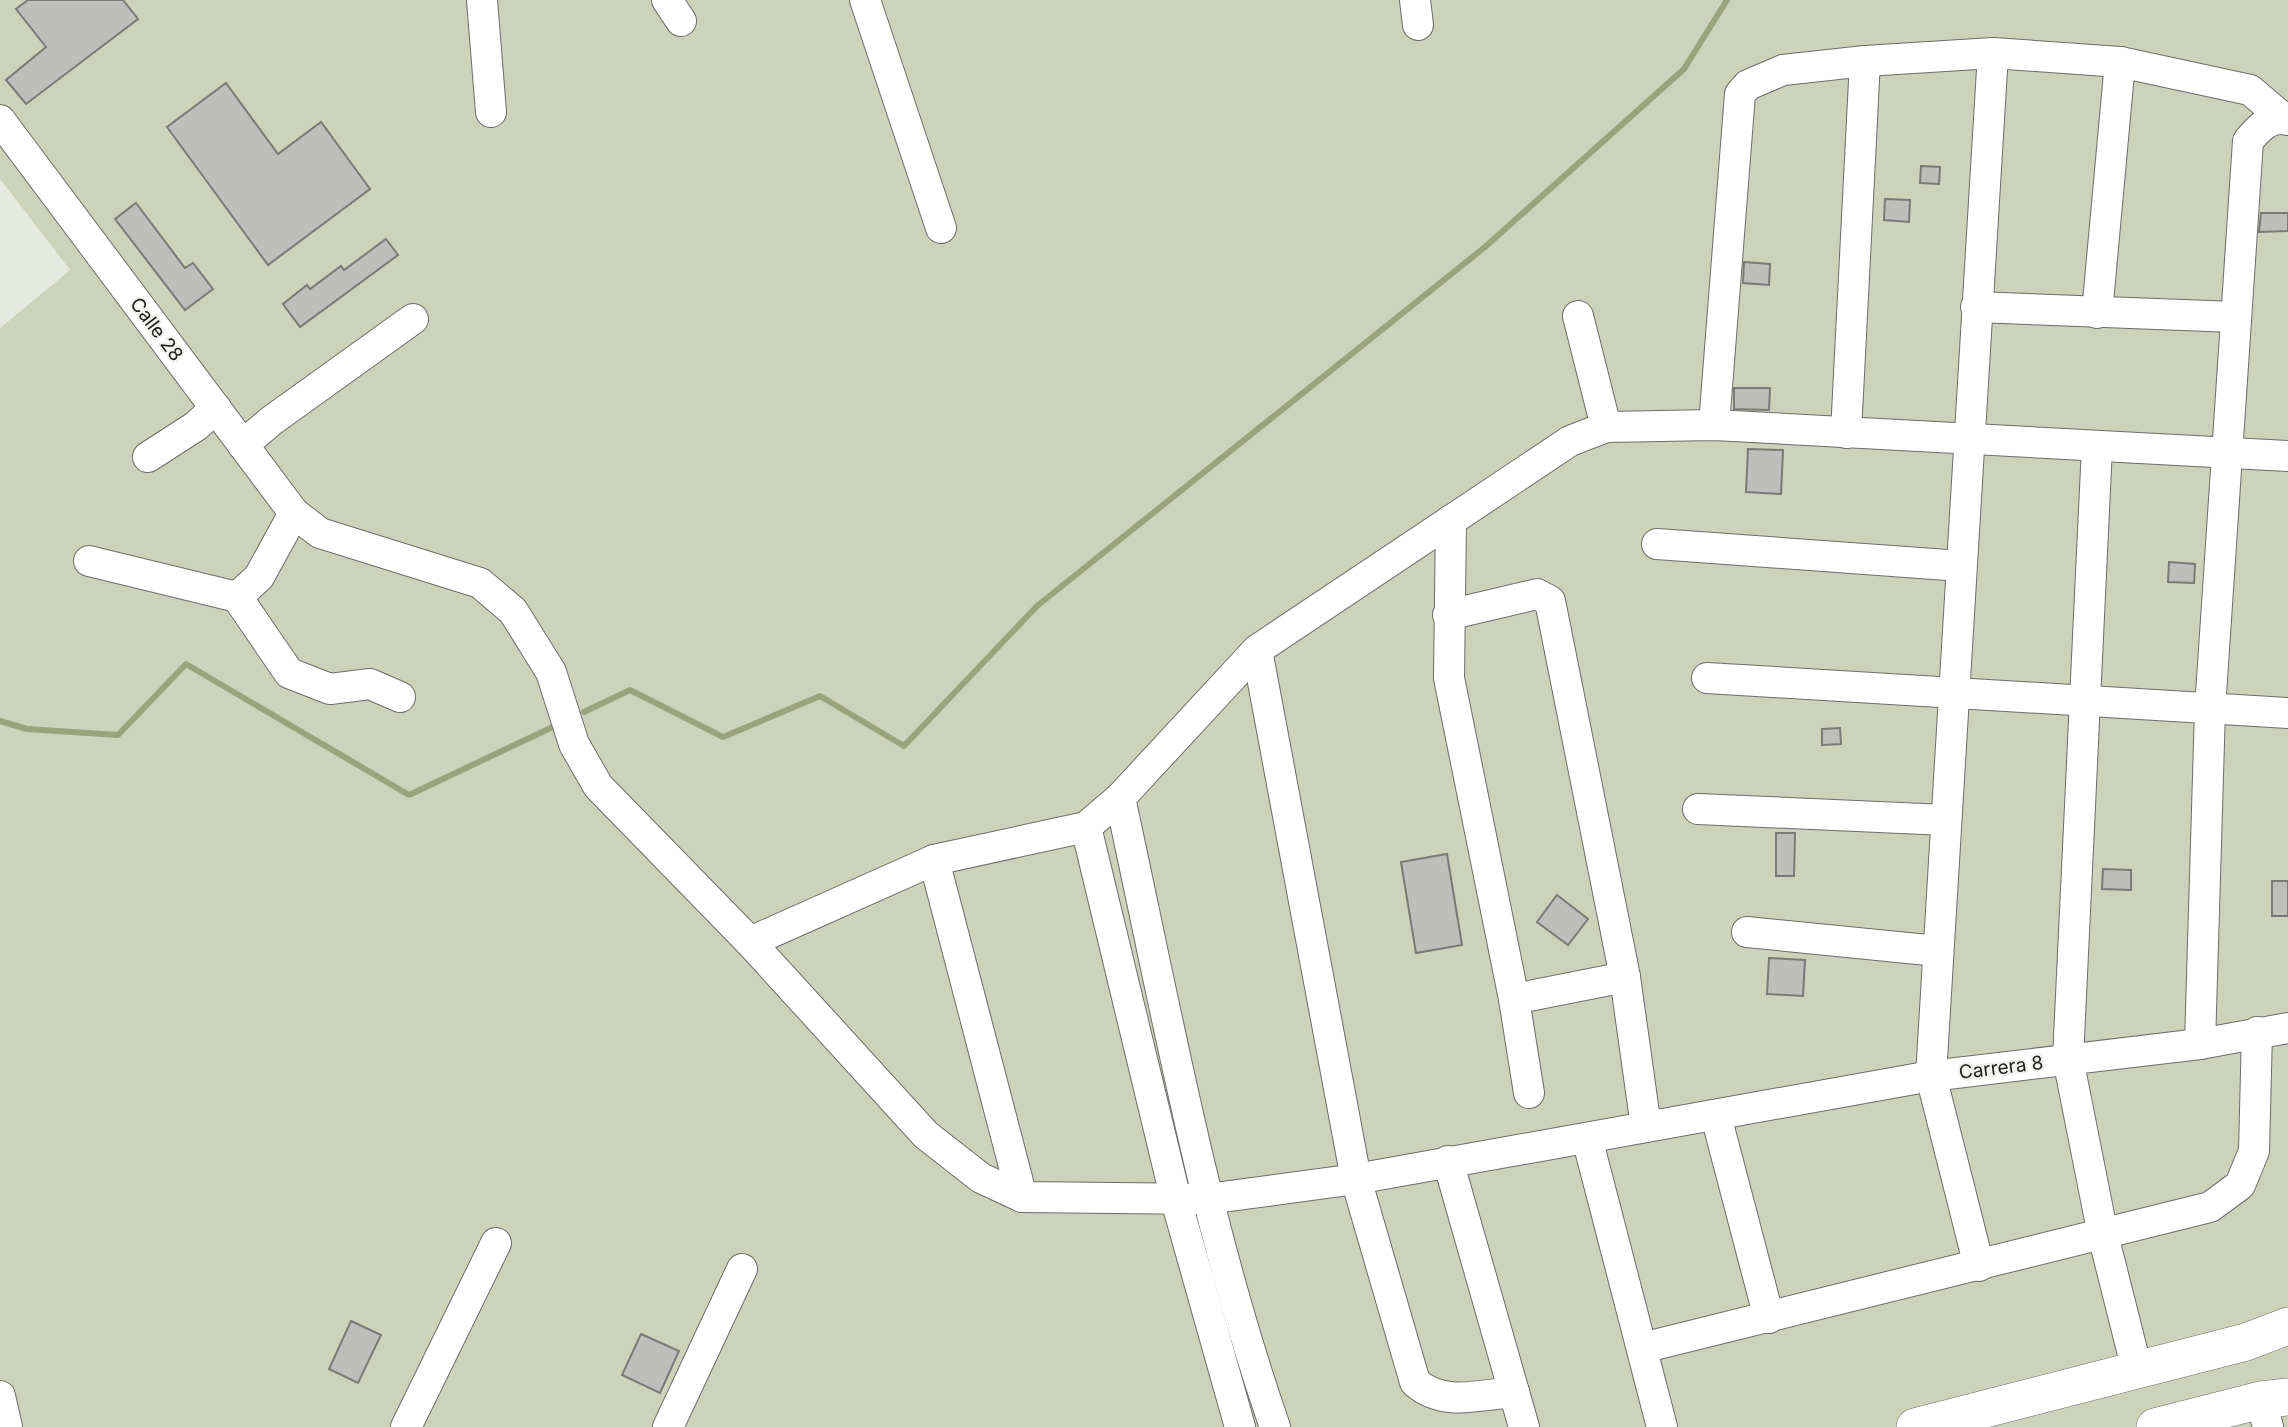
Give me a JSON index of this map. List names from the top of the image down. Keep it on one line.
{"streets":{"street":["Calle 28","Carrera 8"]}}
